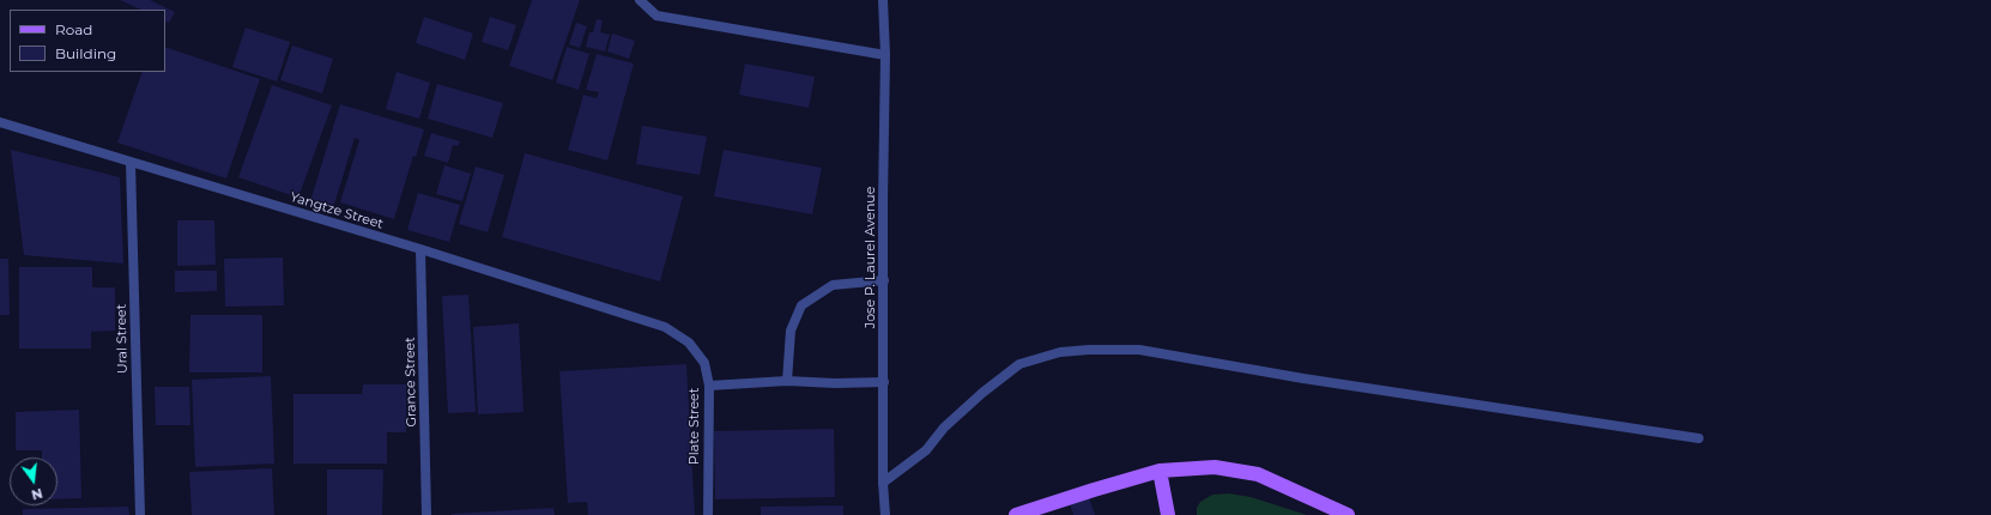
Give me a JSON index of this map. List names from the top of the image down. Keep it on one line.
{"streets":{"street":["Yangtze Street","Jose P. Laurel Avenue","Ural Street","Grance Street","Plate Street"]},"crossings":[["Yangtze Street","Ural Street"],["Yangtze Street","Grance Street"],["Yangtze Street","Plate Street"]],"legend":["Road","Building"],"north":"bottom"}
